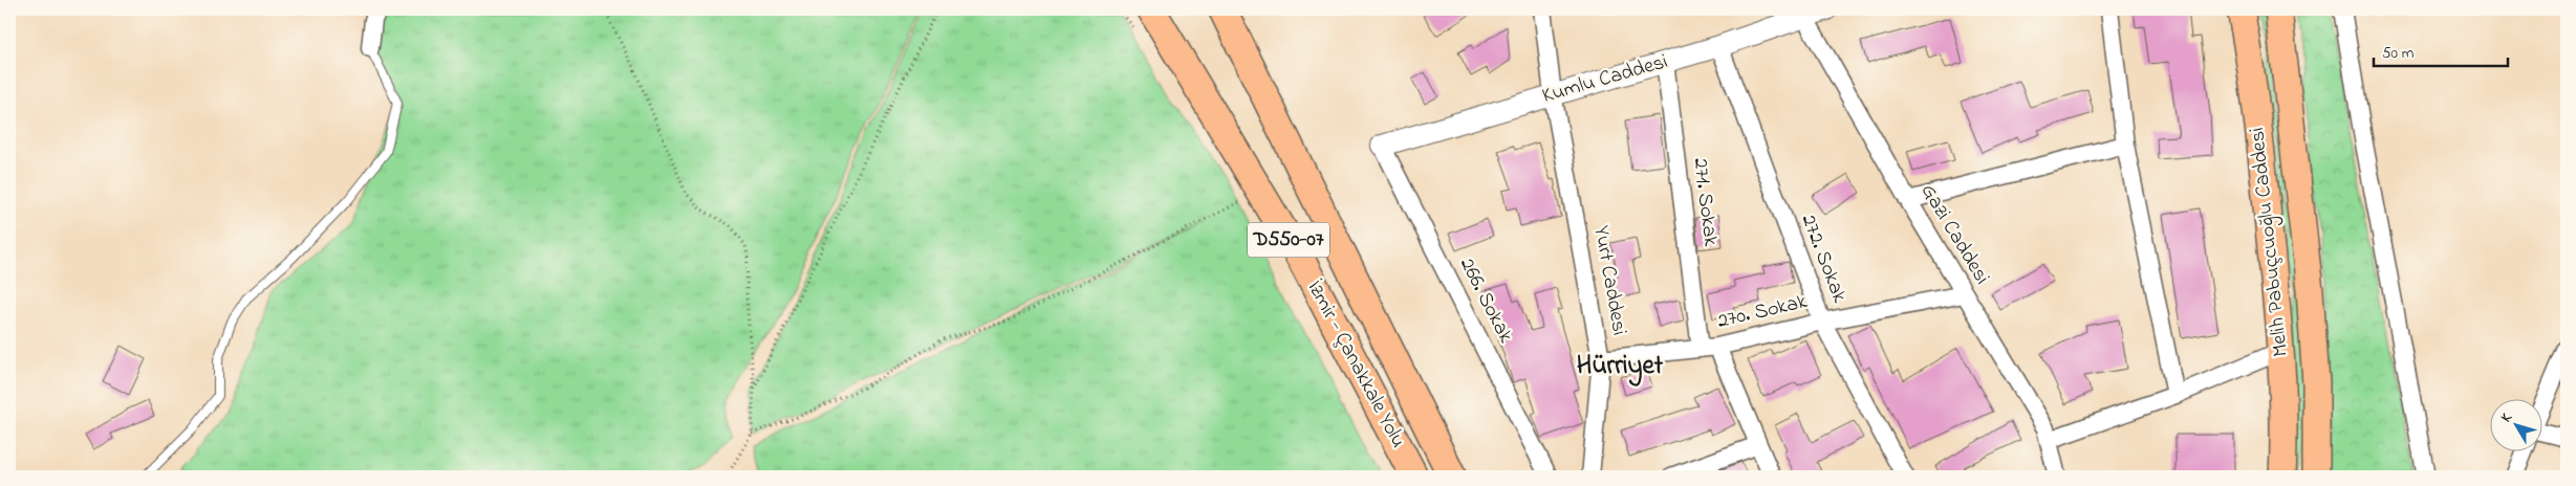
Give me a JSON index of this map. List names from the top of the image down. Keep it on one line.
{"streets":{"highway":["D550-07","İzmir - Çanakkale Yolu"],"main road":["Melih Pabuçcuoğlu Caddesi"],"street":["Kumlu Caddesi","271. Sokak","Gazi Caddesi","272. Sokak","Yurt Caddesi","266. Sokak","270. Sokak"]},"crossings":[["Kumlu Caddesi","271. Sokak"],["Kumlu Caddesi","Gazi Caddesi"],["Kumlu Caddesi","272. Sokak"],["Kumlu Caddesi","Yurt Caddesi"],["Kumlu Caddesi","266. Sokak"],["271. Sokak","270. Sokak"],["Gazi Caddesi","270. Sokak"],["272. Sokak","270. Sokak"],["Yurt Caddesi","270. Sokak"]],"districts":["Hürriyet"],"scale_bar":"50 m","north":"top left"}
